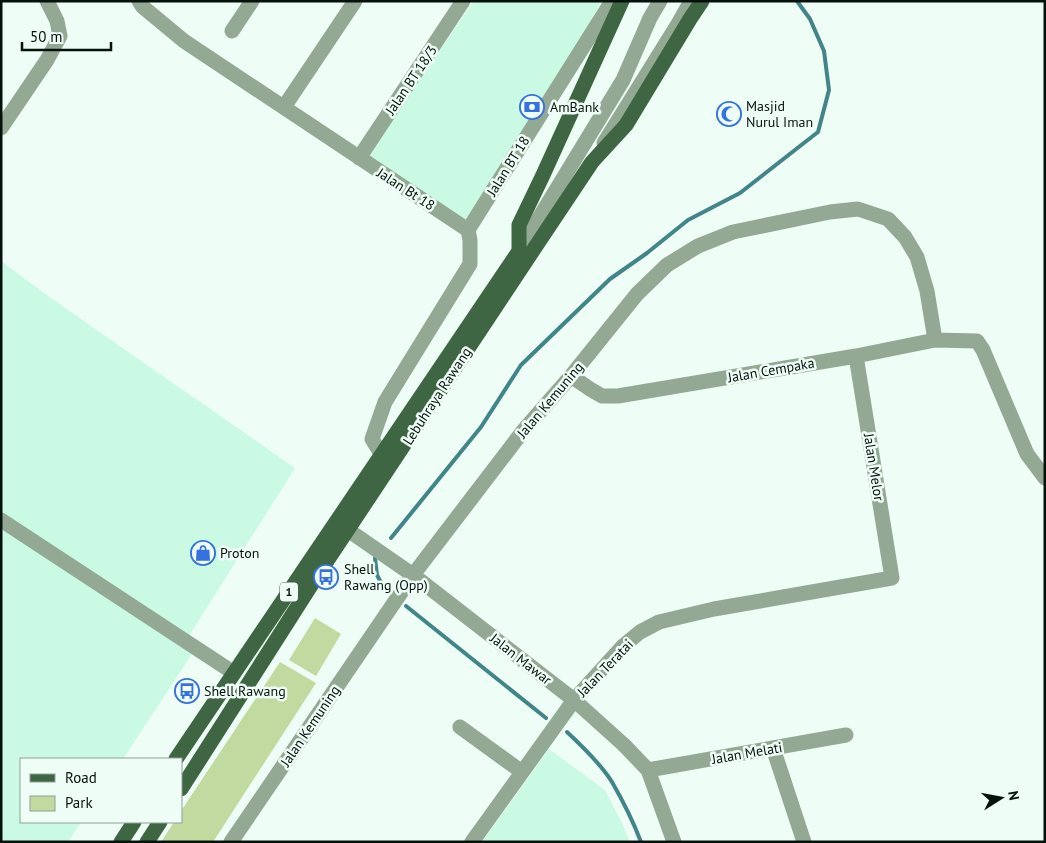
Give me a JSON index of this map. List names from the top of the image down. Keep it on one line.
{"streets":{"main road":["Lebuhraya Rawang","1"],"street":["Jalan BT 18/3","Jalan BT 18","Jalan Bt 18","Jalan Cempaka","Jalan Kemuning","Jalan Melor","Jalan Mawar","Jalan Teratai","Jalan Melati"]},"crossings":[["Jalan BT 18/3","Jalan Bt 18"],["Jalan BT 18","Jalan Bt 18"],["Jalan Cempaka","Jalan Kemuning"],["Jalan Cempaka","Jalan Melor"],["Lebuhraya Rawang","Jalan Mawar"],["Jalan Kemuning","Jalan Mawar"],["Jalan Melor","Jalan Teratai"],["Jalan Mawar","Jalan Teratai"],["Jalan Mawar","Jalan Melati"]],"places":{"bank":["AmBank"],"mosque":["Masjid Nurul Iman"],"shop":["Proton"],"bus stop":["Shell Rawang (Opp)","Shell Rawang"]},"legend":["Road","Park"],"scale_bar":"50 m","north":"right"}
